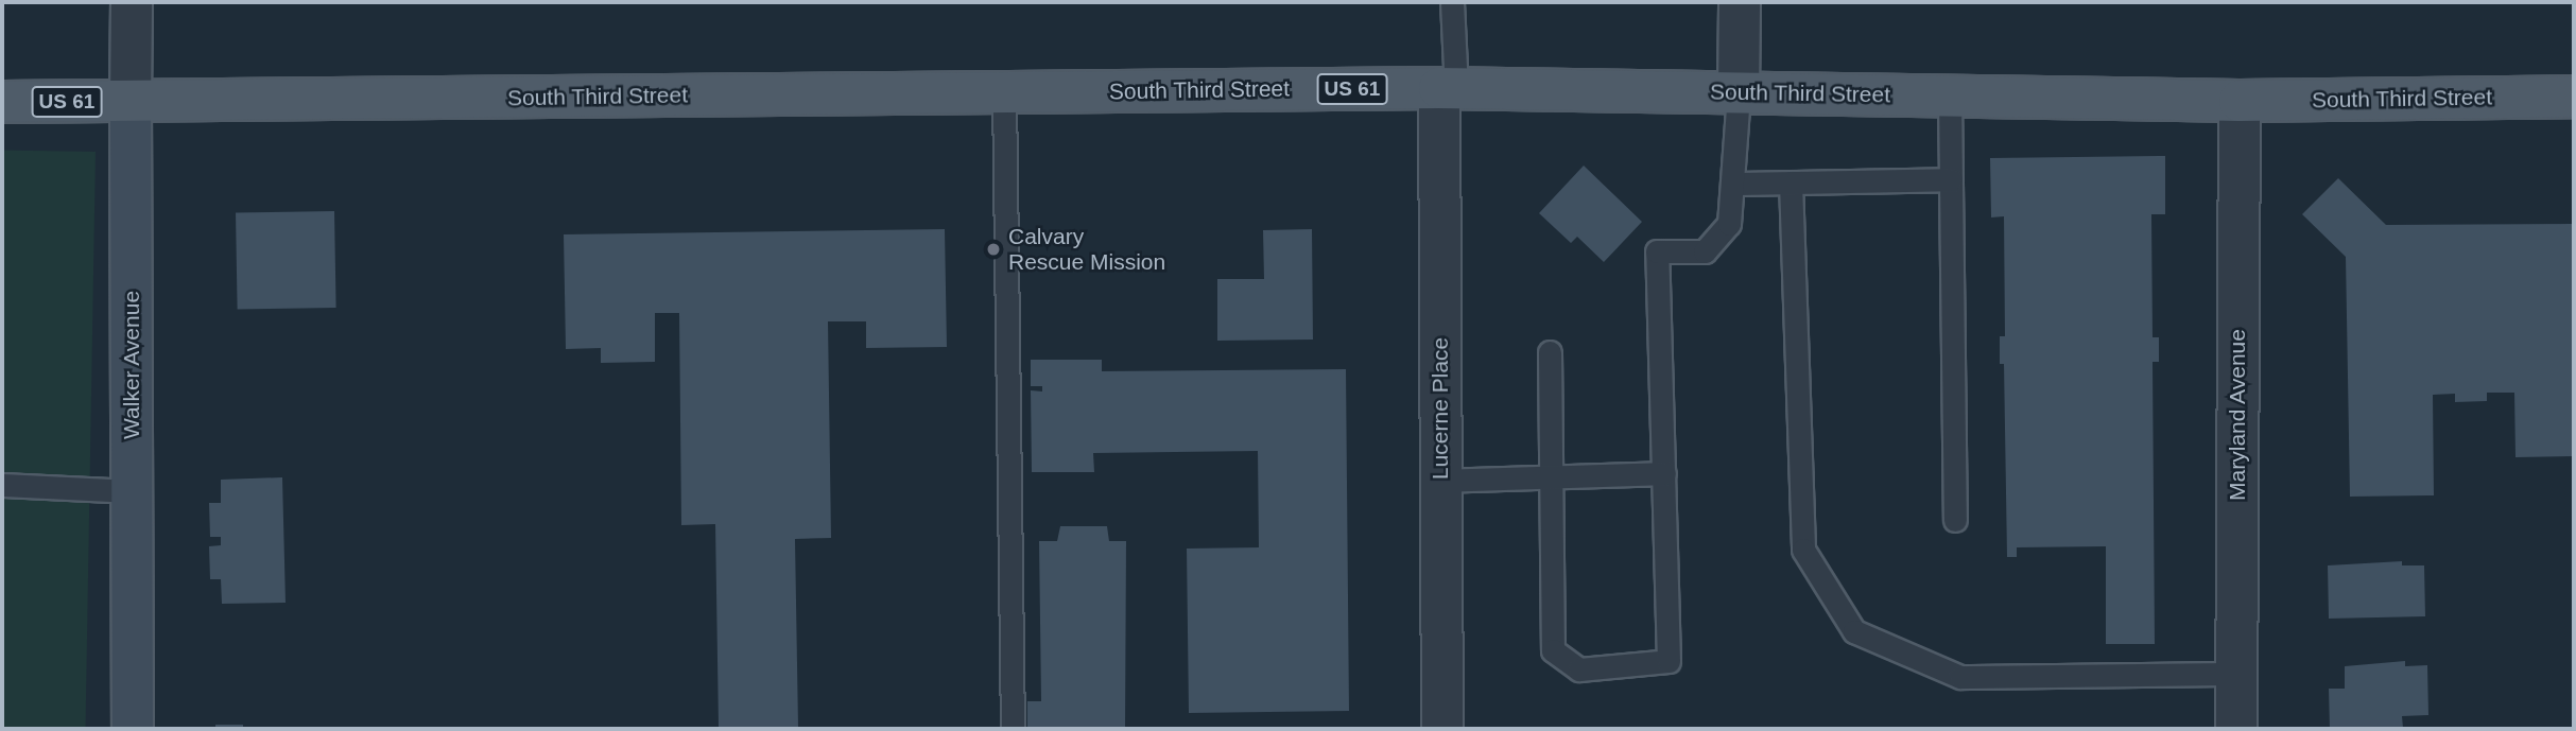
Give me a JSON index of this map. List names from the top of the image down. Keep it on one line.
{"streets":{"main road":["US 61","South Third Street"],"street":["Walker Avenue","Lucerne Place","Maryland Avenue"]},"crossings":[["South Third Street","Walker Avenue"],["South Third Street","Lucerne Place"],["South Third Street","Maryland Avenue"]],"places":["Calvary Rescue Mission"]}
